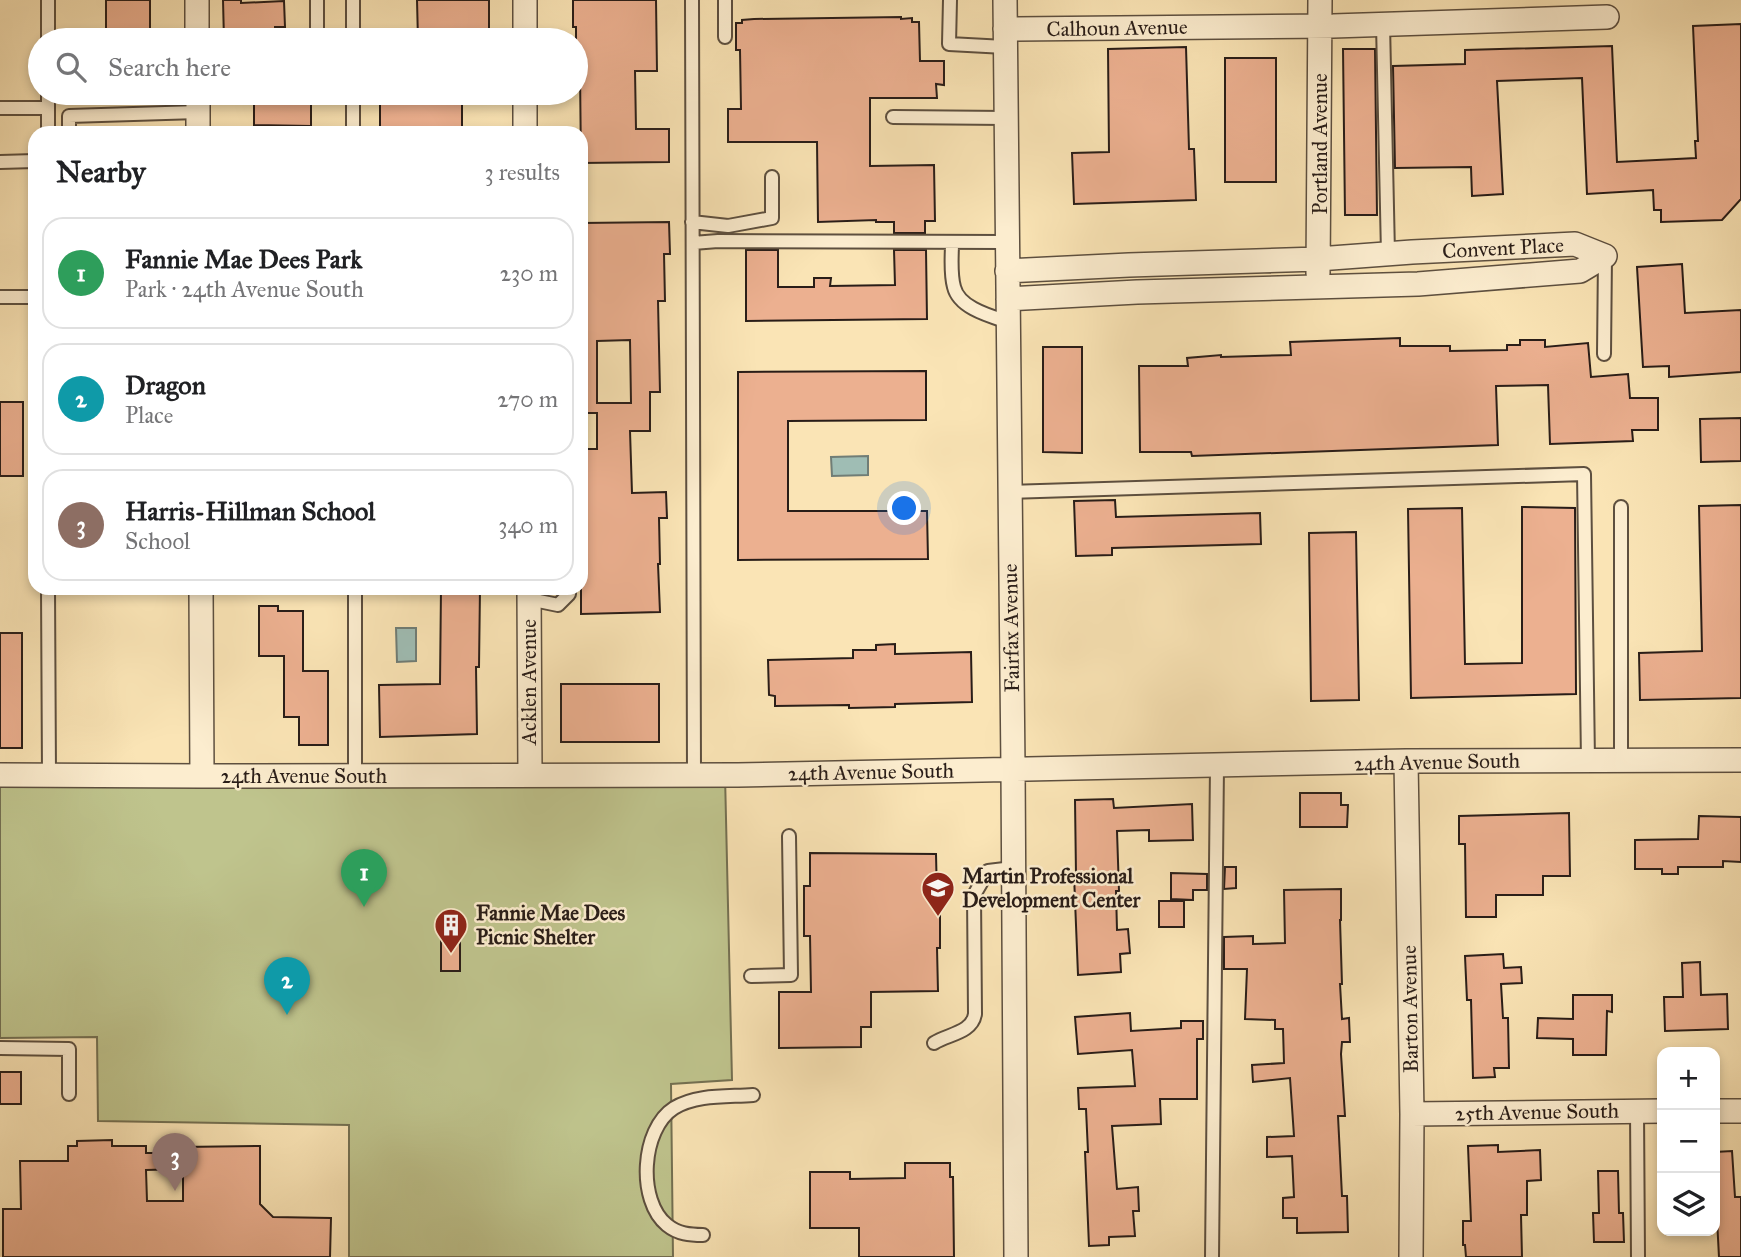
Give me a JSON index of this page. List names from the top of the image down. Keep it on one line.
{"streets":{"street":["Calhoun Avenue","Portland Avenue","Convent Place","Fairfax Avenue","Acklen Avenue","24th Avenue South","Barton Avenue","25th Avenue South"]},"crossings":[["Calhoun Avenue","Portland Avenue"],["Calhoun Avenue","Fairfax Avenue"],["Portland Avenue","Convent Place"],["Convent Place","Fairfax Avenue"],["Fairfax Avenue","24th Avenue South"],["Acklen Avenue","24th Avenue South"],["24th Avenue South","Barton Avenue"],["Barton Avenue","25th Avenue South"]],"places":{"school or university":["Martin Professional Development Center"],"building":["Fannie Mae Dees Picnic Shelter"]},"page":{"search":"Search here","heading":["Nearby","3 results"],"list":[{"mark":"1","name":"Fannie Mae Dees Park","note":"Park · 24th Avenue South","value":"230 m"},{"mark":"2","name":"Dragon","note":"Place","value":"270 m"},{"mark":"3","name":"Harris-Hillman School","note":"School","value":"340 m"}],"pins":["1","2","3"],"map_buttons":["+","−"]}}
